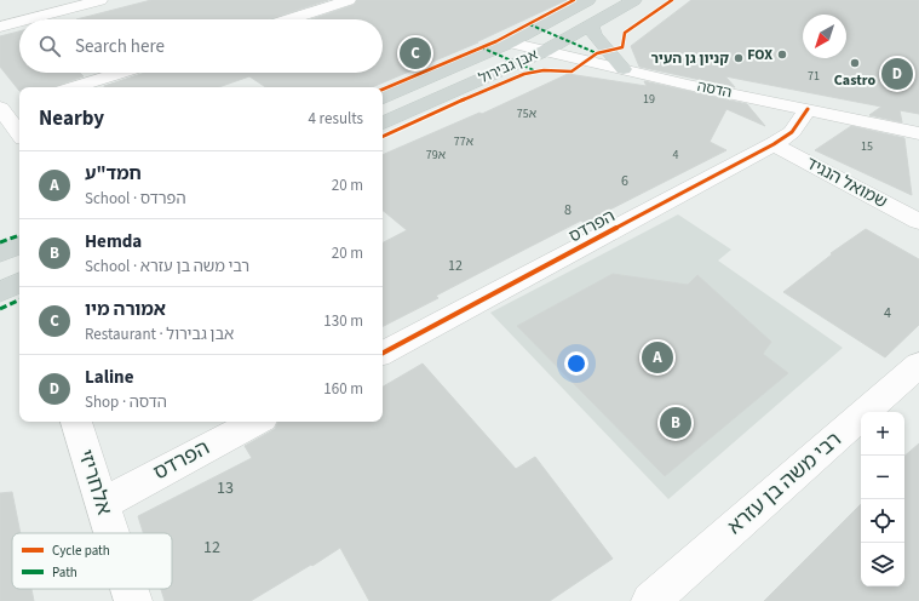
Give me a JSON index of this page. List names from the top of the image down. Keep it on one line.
{"streets":{"main road":["אבן גבירול"],"street":["הדסה","שמואל הנגיד","הפרדס","אלחריזי","רבי משה בן עזרא"]},"crossings":[["אבן גבירול","הדסה"],["הדסה","הפרדס"],["שמואל הנגיד","הפרדס"],["הפרדס","אלחריזי"]],"places":["FOX","קניון גן העיר","Castro"],"house_numbers":["71","19","75א","77א","15","79א","4","6","8","12","4","13","12"],"legend":["Cycle path","Path"],"north":"bottom left","page":{"search":"Search here","pins":["C","D","A","B"],"heading":["Nearby","4 results"],"list":[{"mark":"A","name":"חמד\"ע","note":"School · הפרדס","value":"20 m"},{"mark":"B","name":"Hemda","note":"School · רבי משה בן עזרא","value":"20 m"},{"mark":"C","name":"אמורה מיו","note":"Restaurant · אבן גבירול","value":"130 m"},{"mark":"D","name":"Laline","note":"Shop · הדסה","value":"160 m"}],"map_buttons":["+","−"]}}
